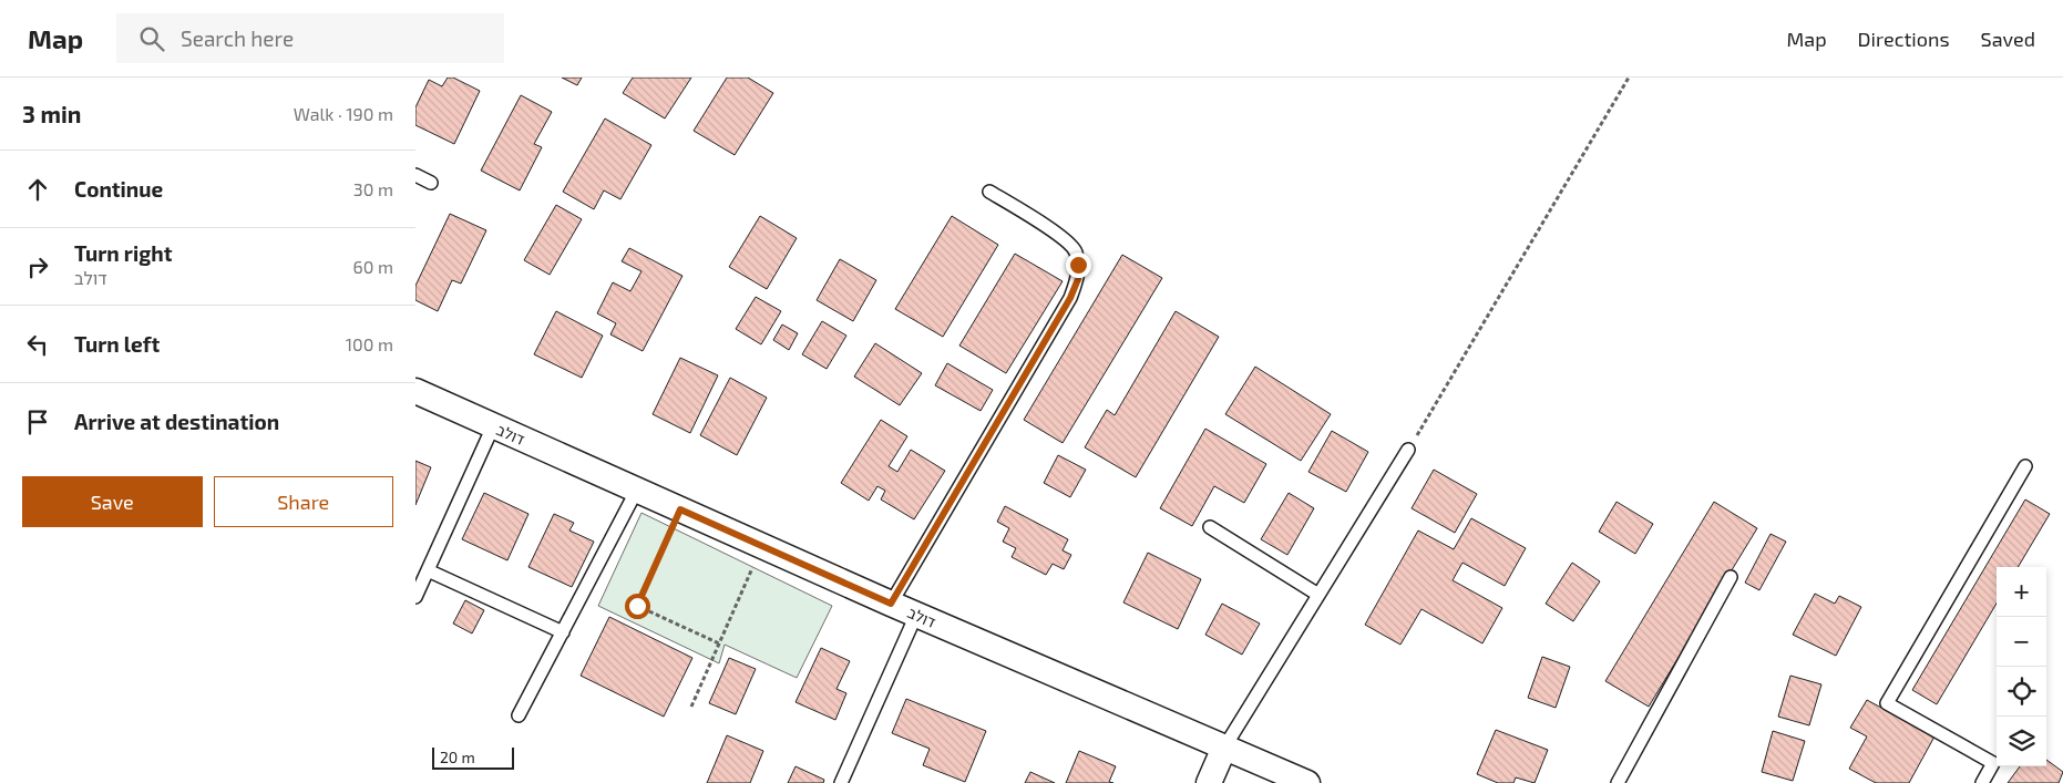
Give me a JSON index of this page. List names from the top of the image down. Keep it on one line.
{"streets":{"street":["דולב"]},"scale_bar":"20 m","page":{"header":"Map","search":"Search here","nav":["Map","Directions","Saved"],"heading":["3 min","Walk · 190 m"],"list":[["Continue","30 m"],["Turn right","דולב","60 m"],["Turn left","100 m"],"Arrive at destination"],"buttons":["Save","Share"],"map_buttons":["+","−"],"scale":"20 m"}}
